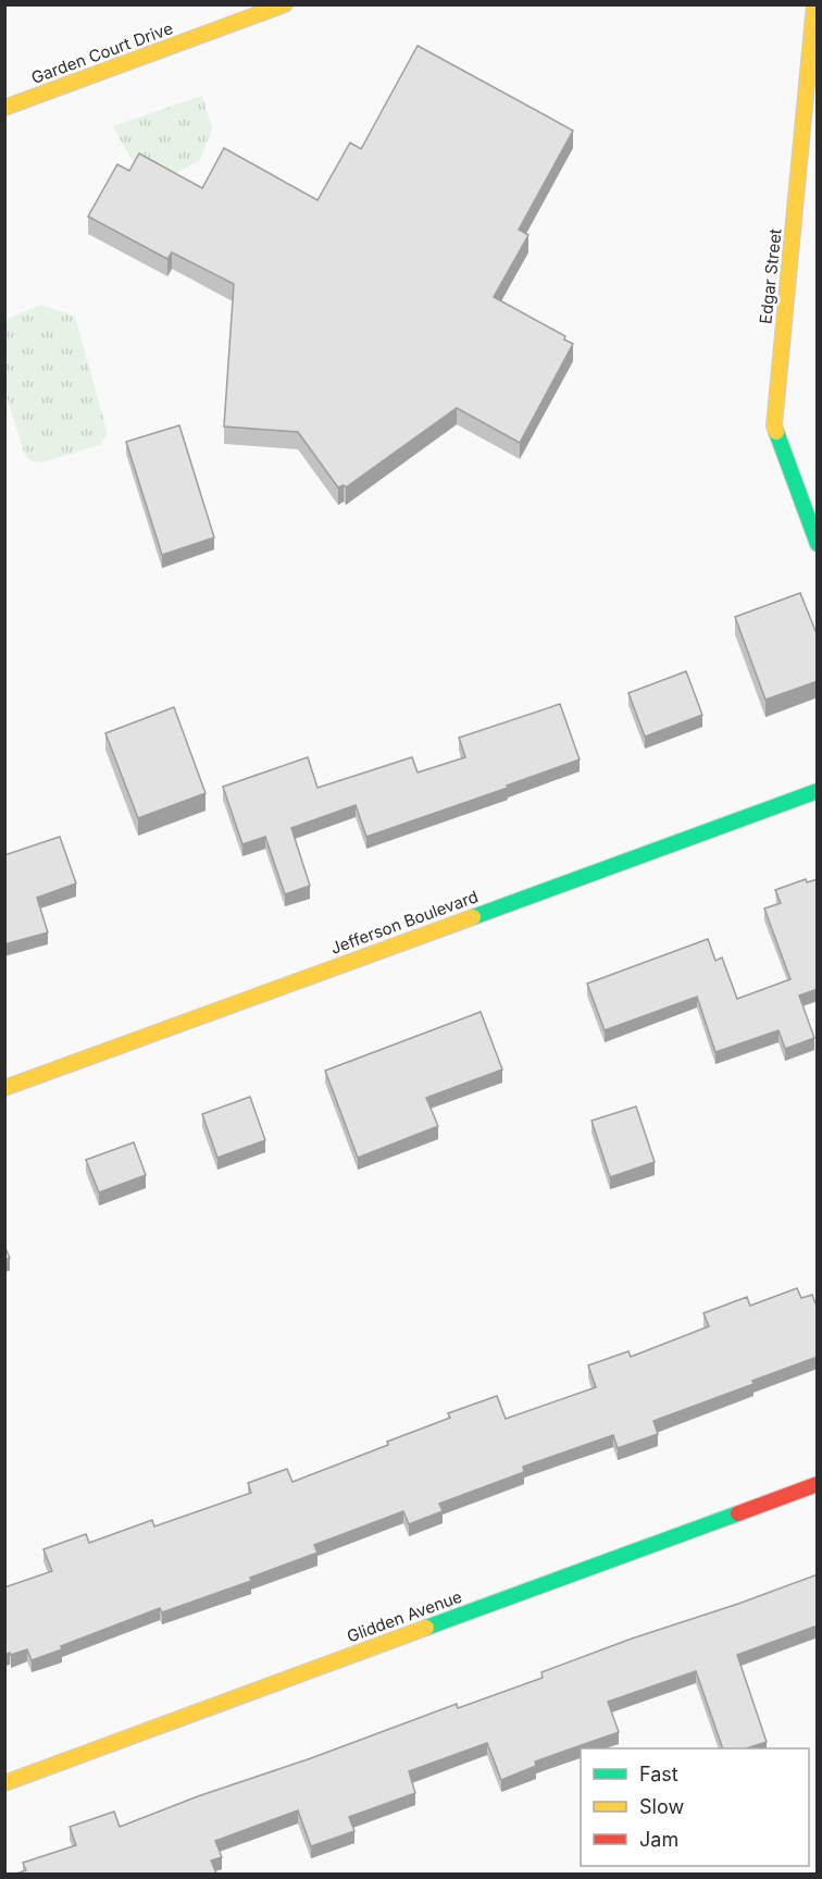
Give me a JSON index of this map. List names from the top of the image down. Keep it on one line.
{"streets":{"street":["Garden Court Drive","Edgar Street","Jefferson Boulevard","Glidden Avenue"]},"legend":["Fast","Slow","Jam"]}
